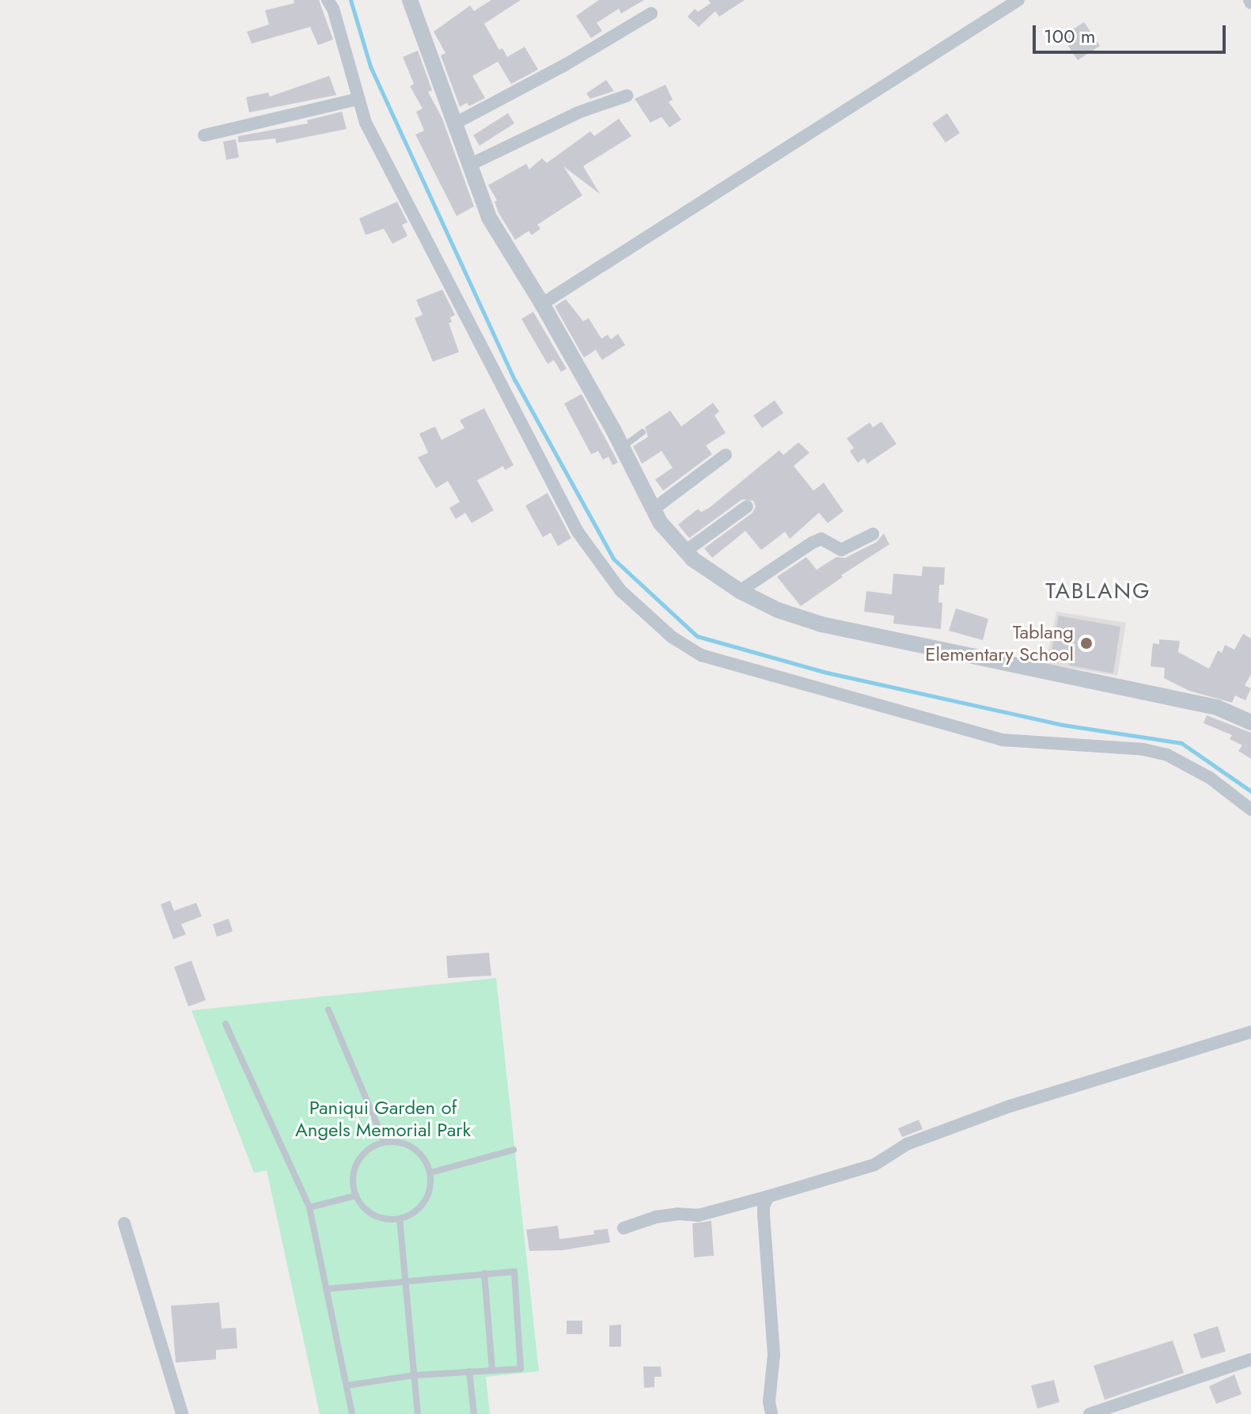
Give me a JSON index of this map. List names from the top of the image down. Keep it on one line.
{"districts":["TABLANG"],"parks":["Paniqui Garden of Angels Memorial Park"],"places":["Tablang Elementary School"],"scale_bar":"100 m"}
